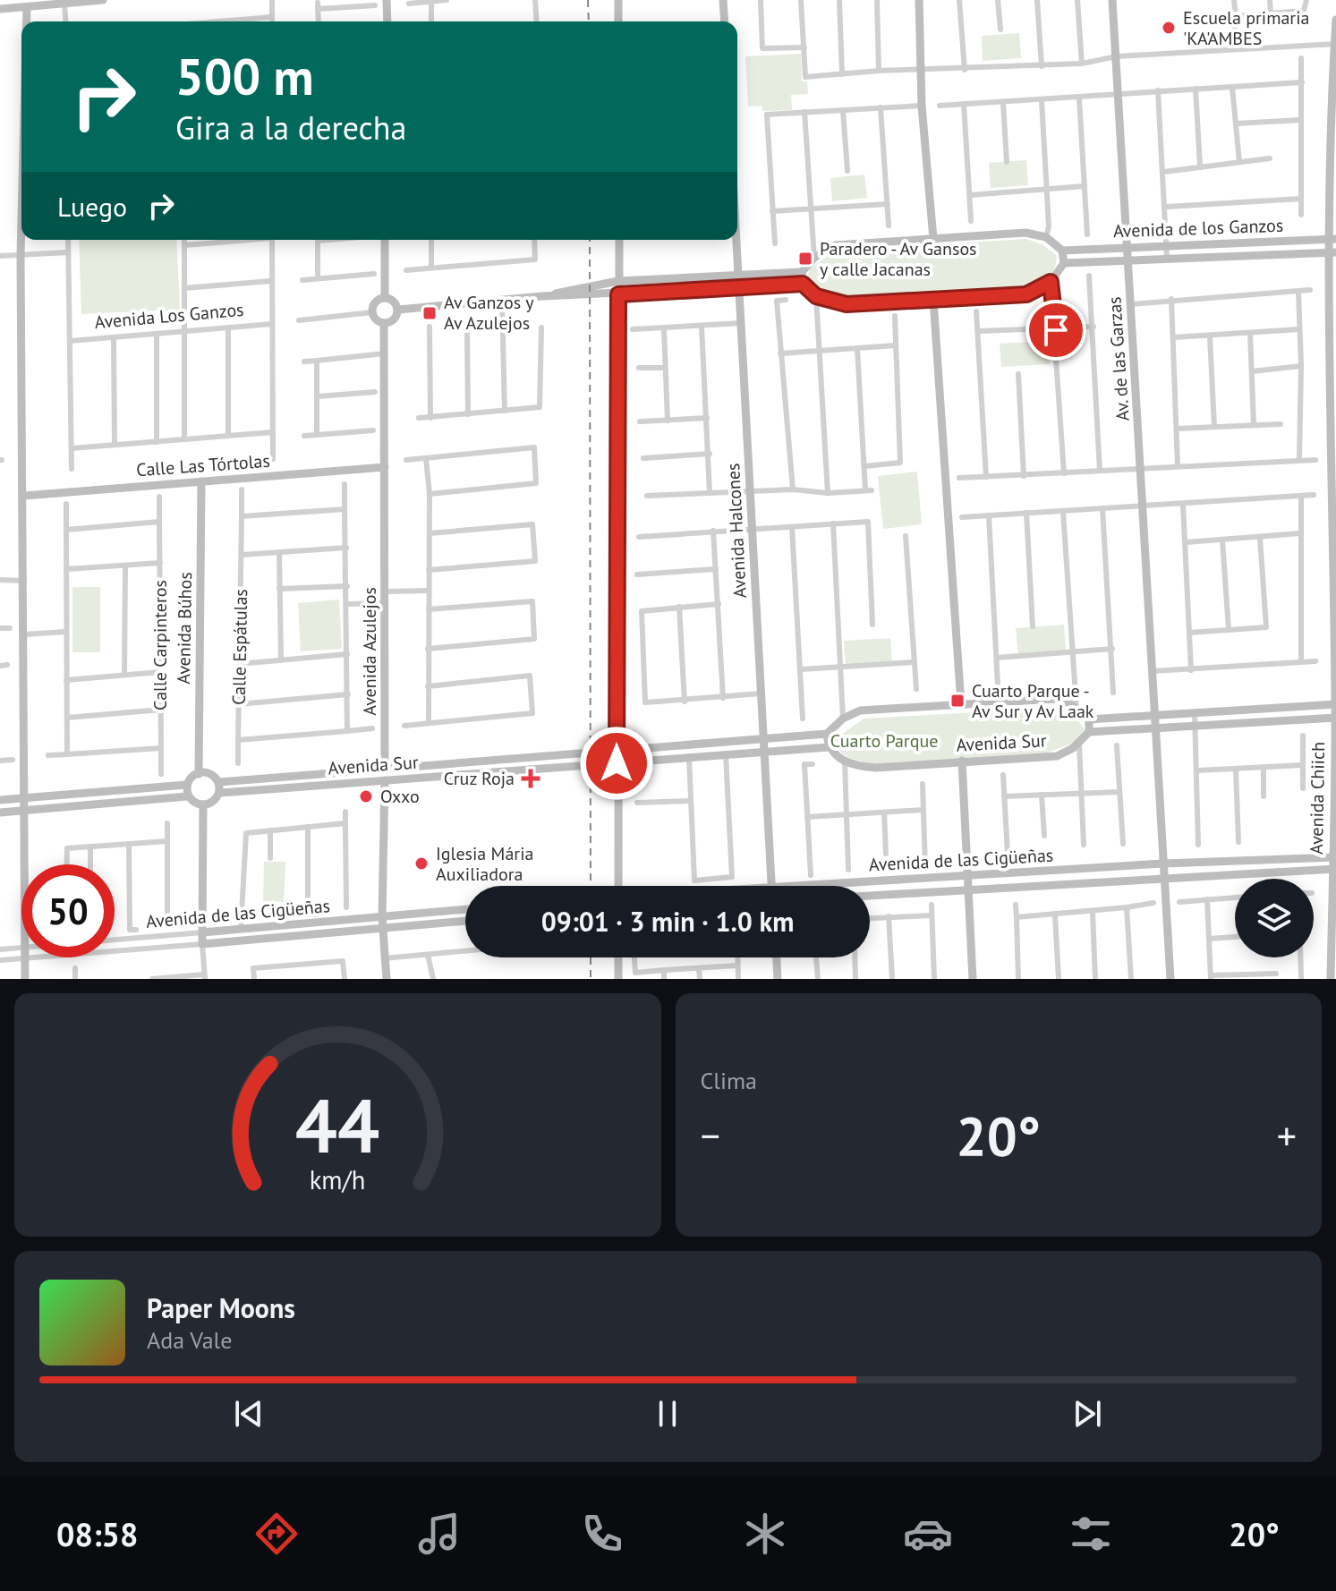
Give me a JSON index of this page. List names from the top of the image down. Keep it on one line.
{"streets":{"main road":["Avenida de los Ganzos","Av. de las Garzas","Calle Las Tórtolas","Avenida Halcones","Avenida Búhos","Avenida Azulejos","Avenida Sur","Avenida Chiich","Avenida de las Cigüeñas"],"street":["Avenida Los Ganzos","Calle Carpinteros","Calle Espátulas"]},"crossings":[["Avenida de los Ganzos","Av. de las Garzas"],["Avenida de los Ganzos","Avenida Chiich"],["Calle Las Tórtolas","Avenida Búhos"],["Calle Las Tórtolas","Avenida Azulejos"],["Avenida Halcones","Avenida Sur"],["Avenida Búhos","Avenida Sur"],["Avenida Azulejos","Avenida Sur"],["Avenida Azulejos","Avenida de las Cigüeñas"],["Avenida Chiich","Avenida de las Cigüeñas"]],"parks":["Cuarto Parque"],"places":{"other":["Escuela primaria 'KA'AMBES","Oxxo","Iglesia Mária Auxiliadora"],"transit":["Paradero - Av Gansos y calle Jacanas","Av Ganzos y Av Azulejos","Cuarto Parque - Av Sur y Av Laak"],"health":["Cruz Roja"]},"page":{"turn":["500 m","Gira a la derecha"],"then":"Luego","limit":"50","trip":"09:01 · 3 min · 1.0 km","tile":"Clima","heat":["−","20°","+"],"song":["Paper Moons","Ada Vale"],"tabs":["08:58","20°"],"gauge":["44","km/h"]}}
